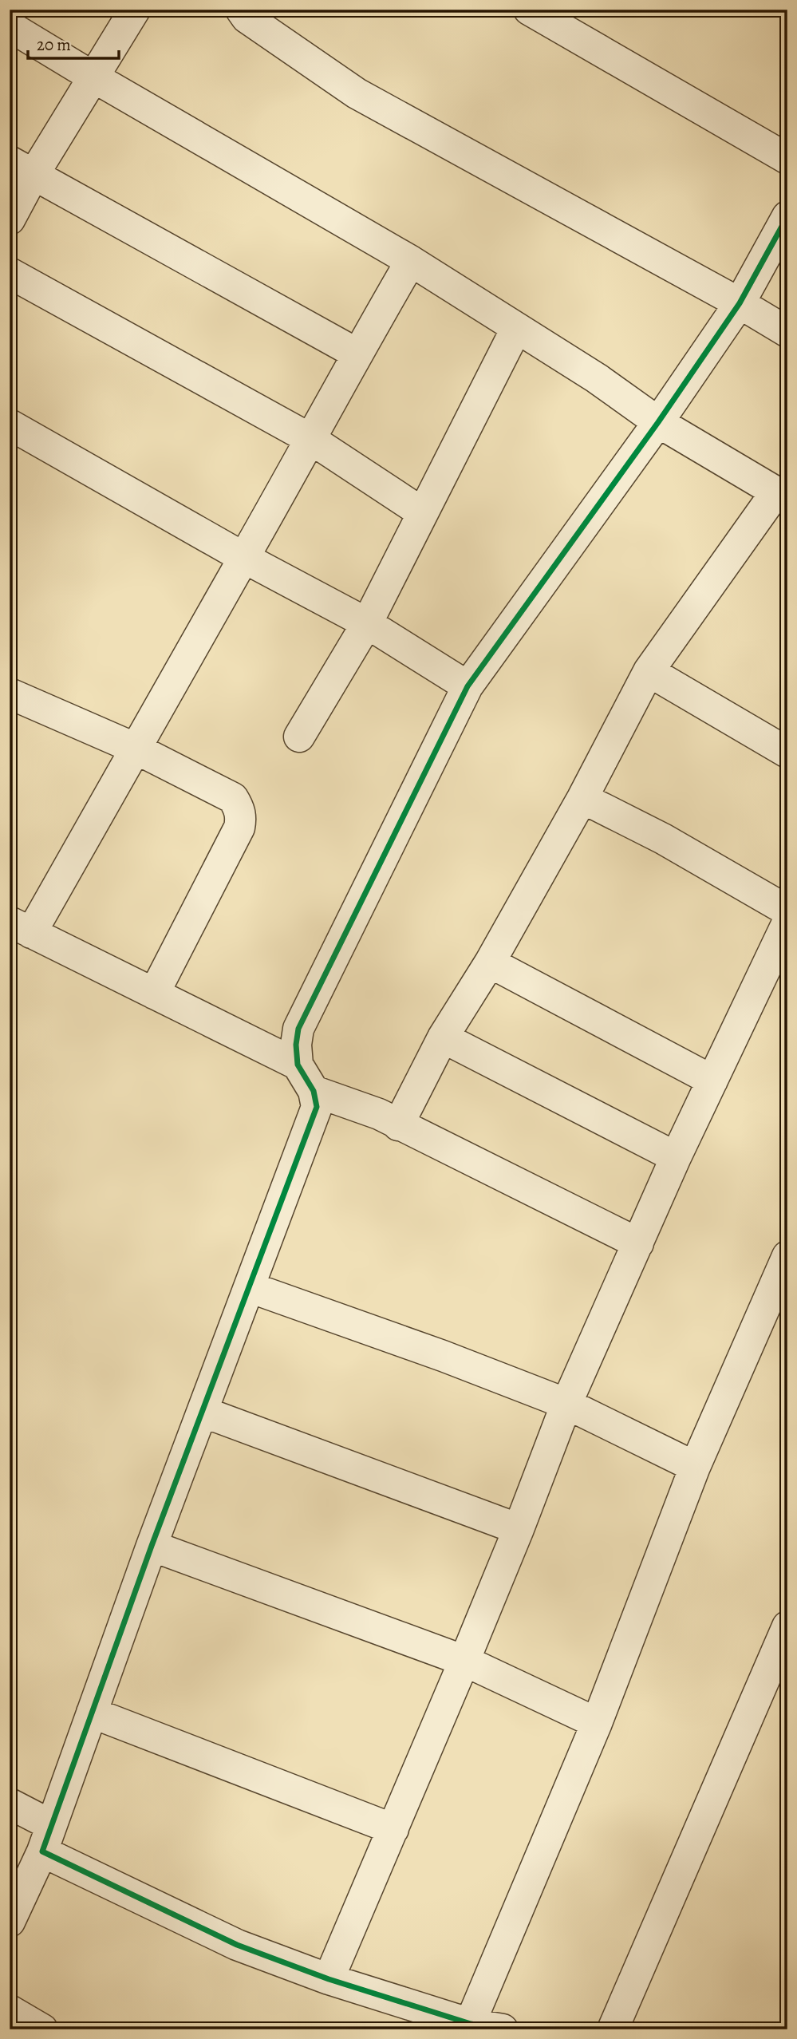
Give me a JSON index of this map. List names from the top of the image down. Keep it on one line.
{"scale_bar":"20 m"}
